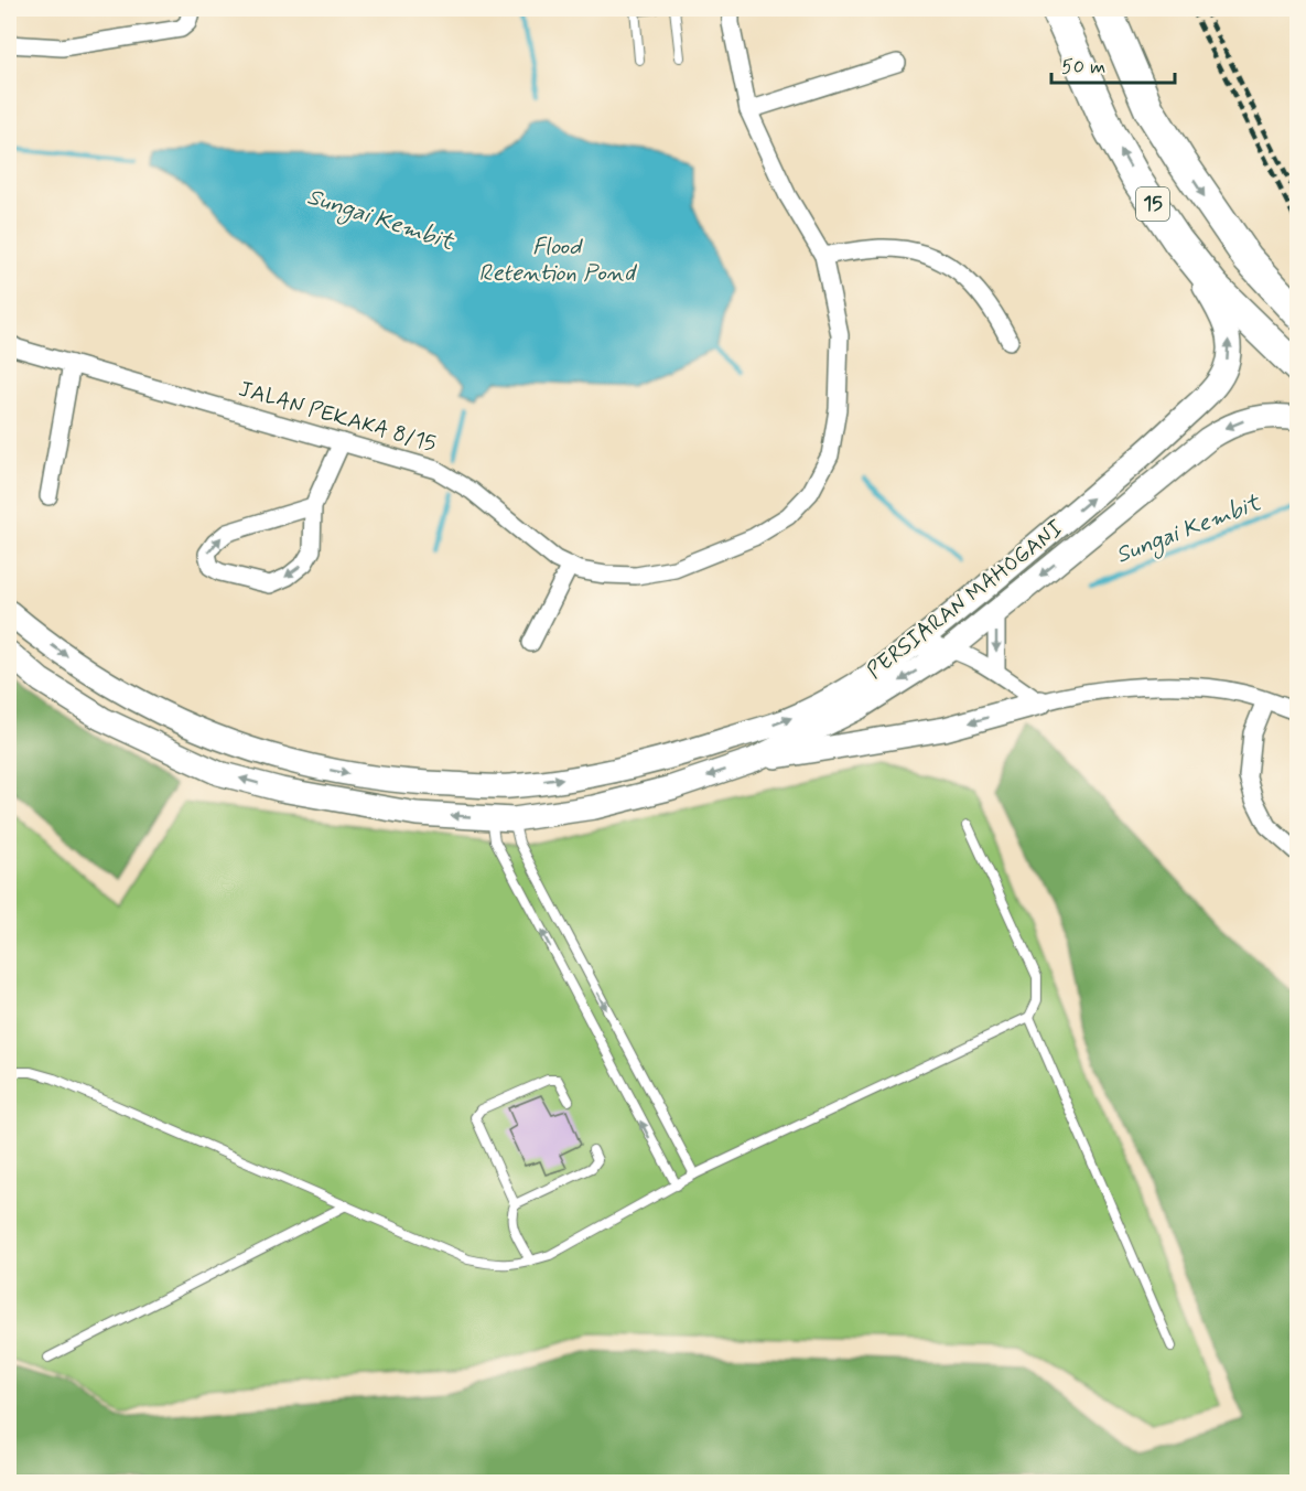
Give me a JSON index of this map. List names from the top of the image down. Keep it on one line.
{"streets":{"highway":["15"],"main road":["PERSIARAN MAHOGANI"],"street":["JALAN PEKAKA 8/15"]},"crossings":[["15","PERSIARAN MAHOGANI"]],"water":["Sungai Kembit","Flood Retention Pond"],"scale_bar":"50 m"}
